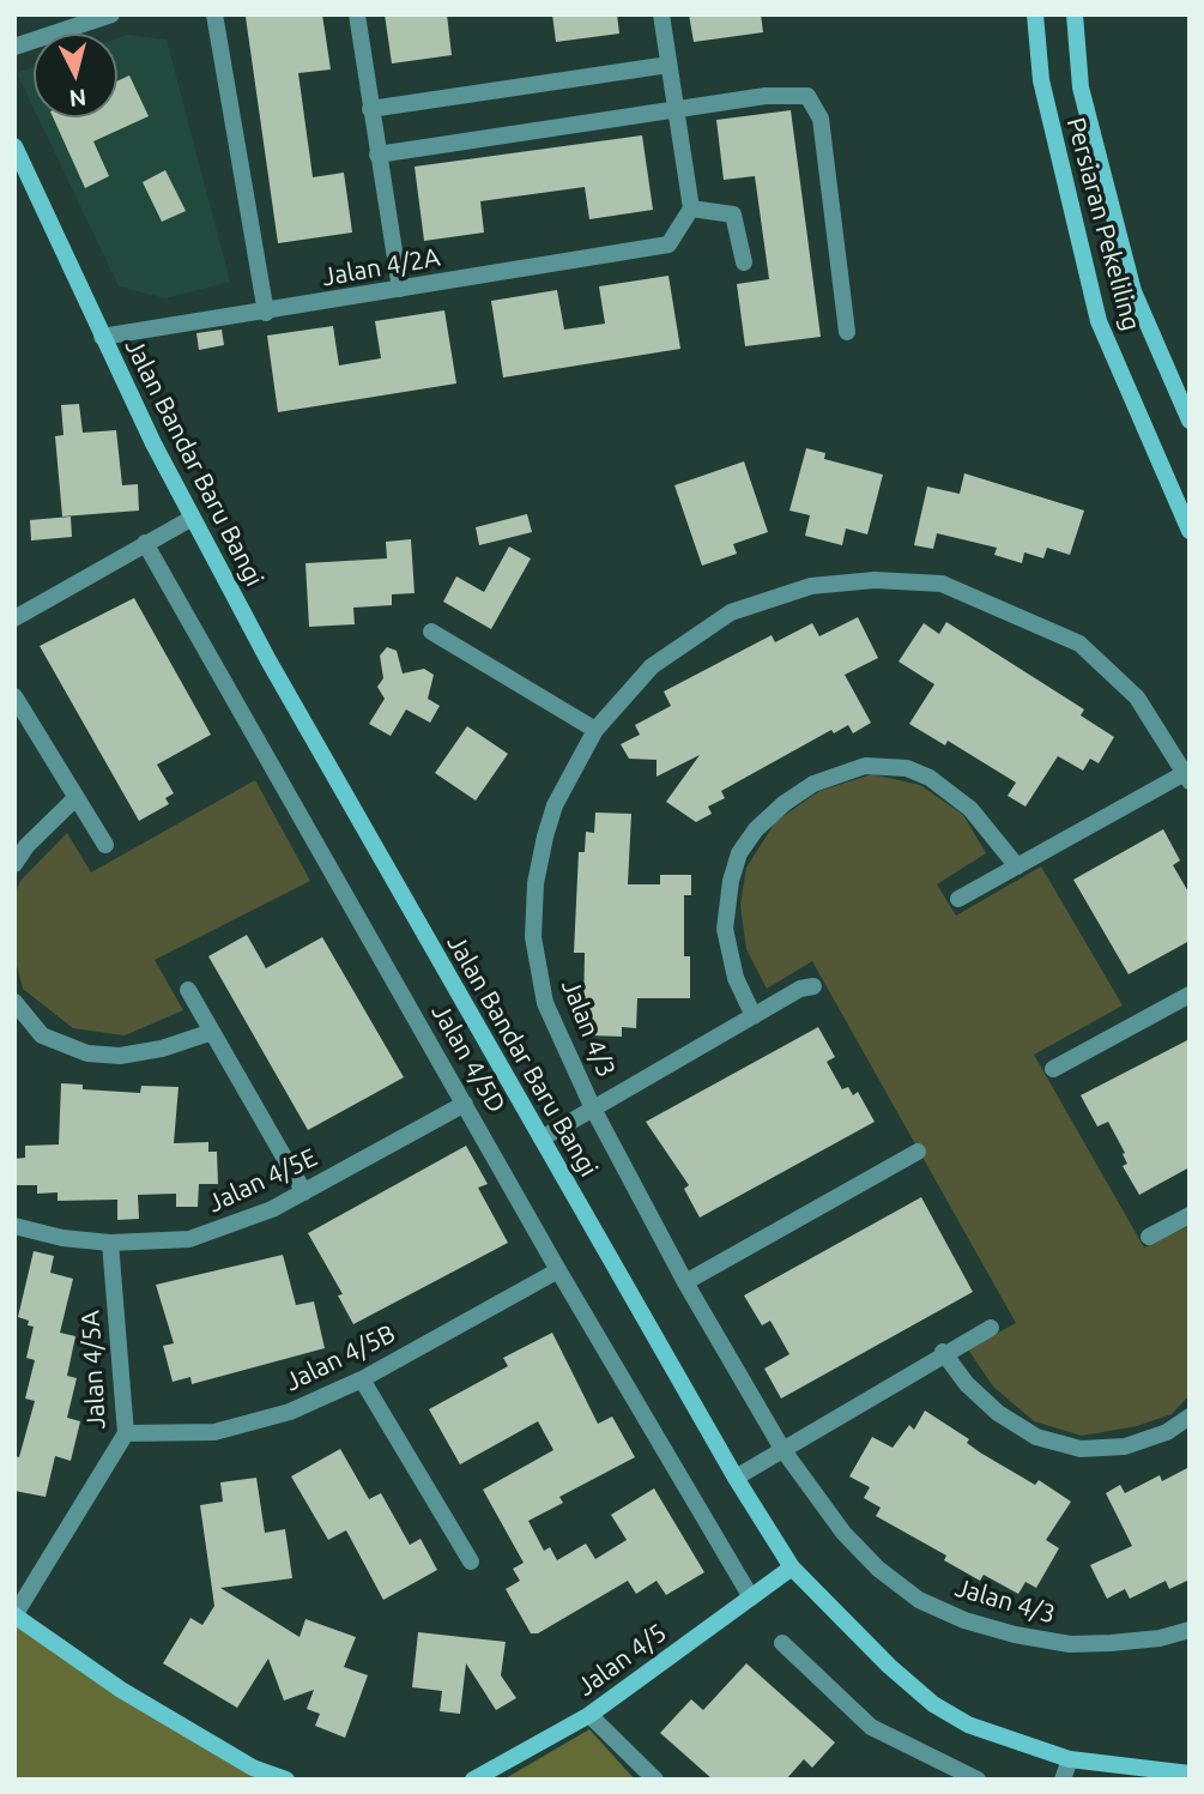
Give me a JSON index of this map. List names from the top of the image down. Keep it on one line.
{"streets":{"street":["Persiaran Pekeliling","Jalan 4/2A","Jalan Bandar Baru Bangi","Jalan 4/3","Jalan 4/5D","Jalan 4/5E","Jalan 4/5B","Jalan 4/5A","Jalan 4/5"]},"crossings":[["Jalan 4/2A","Jalan Bandar Baru Bangi"],["Jalan Bandar Baru Bangi","Jalan 4/5"],["Jalan 4/5D","Jalan 4/5E"],["Jalan 4/5D","Jalan 4/5B"],["Jalan 4/5D","Jalan 4/5"],["Jalan 4/5E","Jalan 4/5A"],["Jalan 4/5B","Jalan 4/5A"]],"north":"bottom"}
